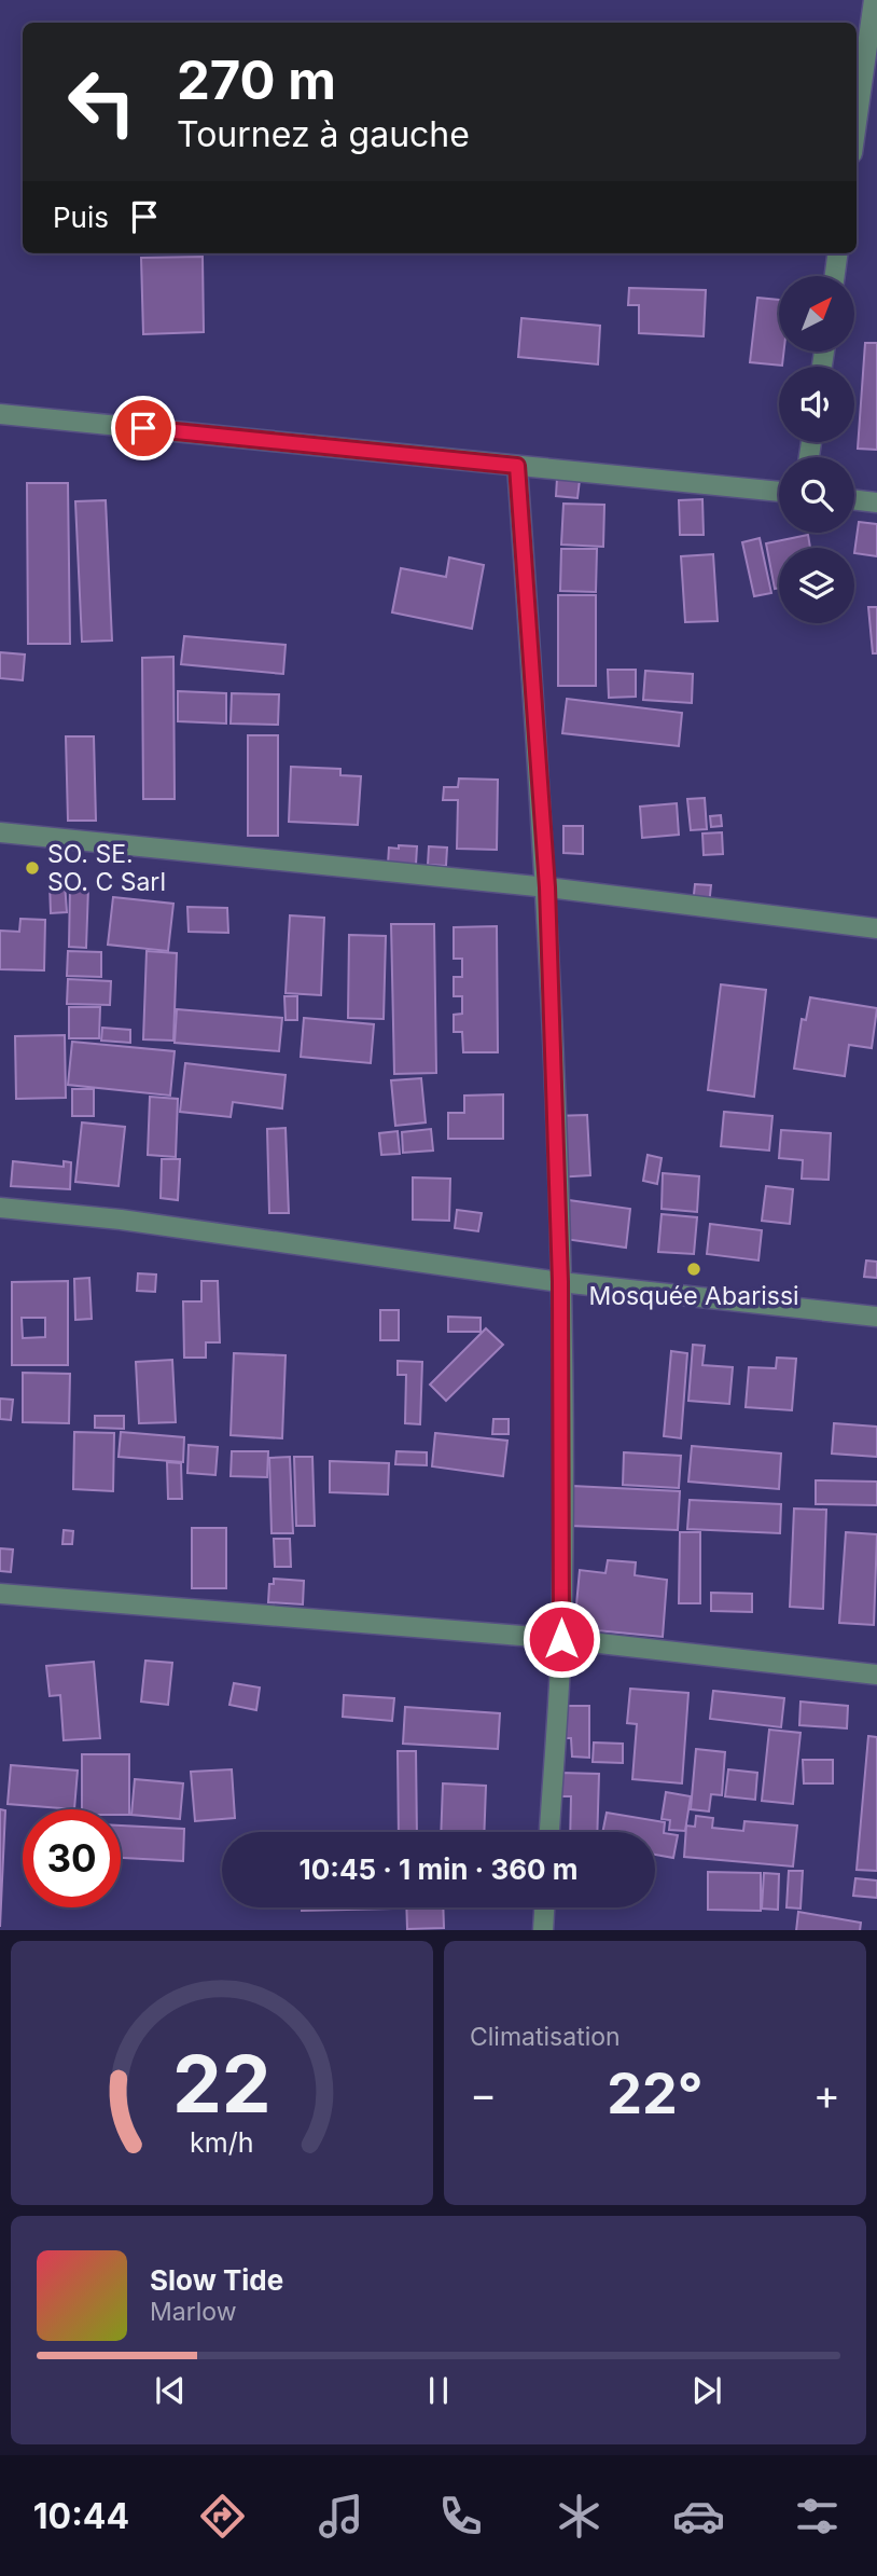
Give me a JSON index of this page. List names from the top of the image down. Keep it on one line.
{"places":["SO. SE. SO. C Sarl","Mosquée Abarissi"],"north":"top right","page":{"turn":["270 m","Tournez à gauche"],"then":"Puis","limit":"30","trip":"10:45 · 1 min · 360 m","tile":"Climatisation","heat":["−","22°","+"],"song":["Slow Tide","Marlow"],"tabs":"10:44","gauge":["22","km/h"]}}
